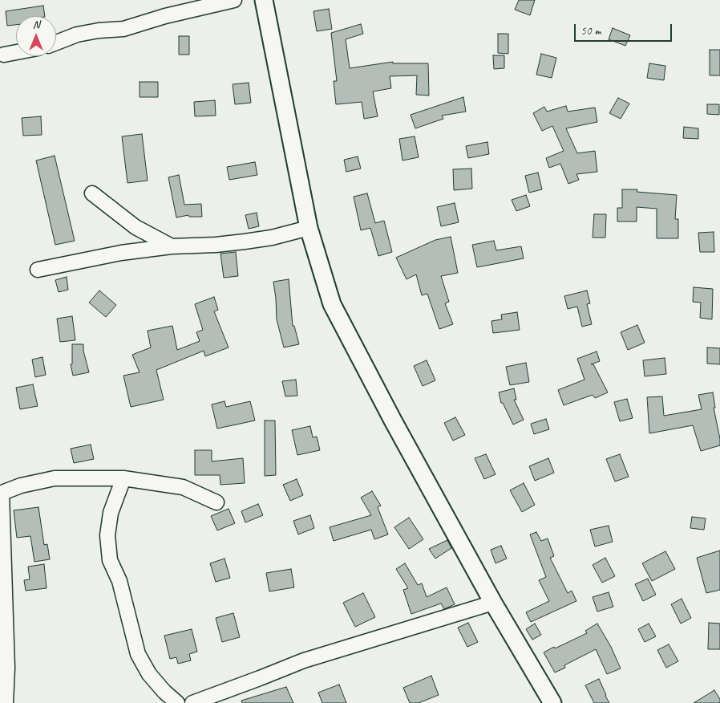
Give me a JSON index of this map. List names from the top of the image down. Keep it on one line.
{"scale_bar":"50 m","north":"top"}
